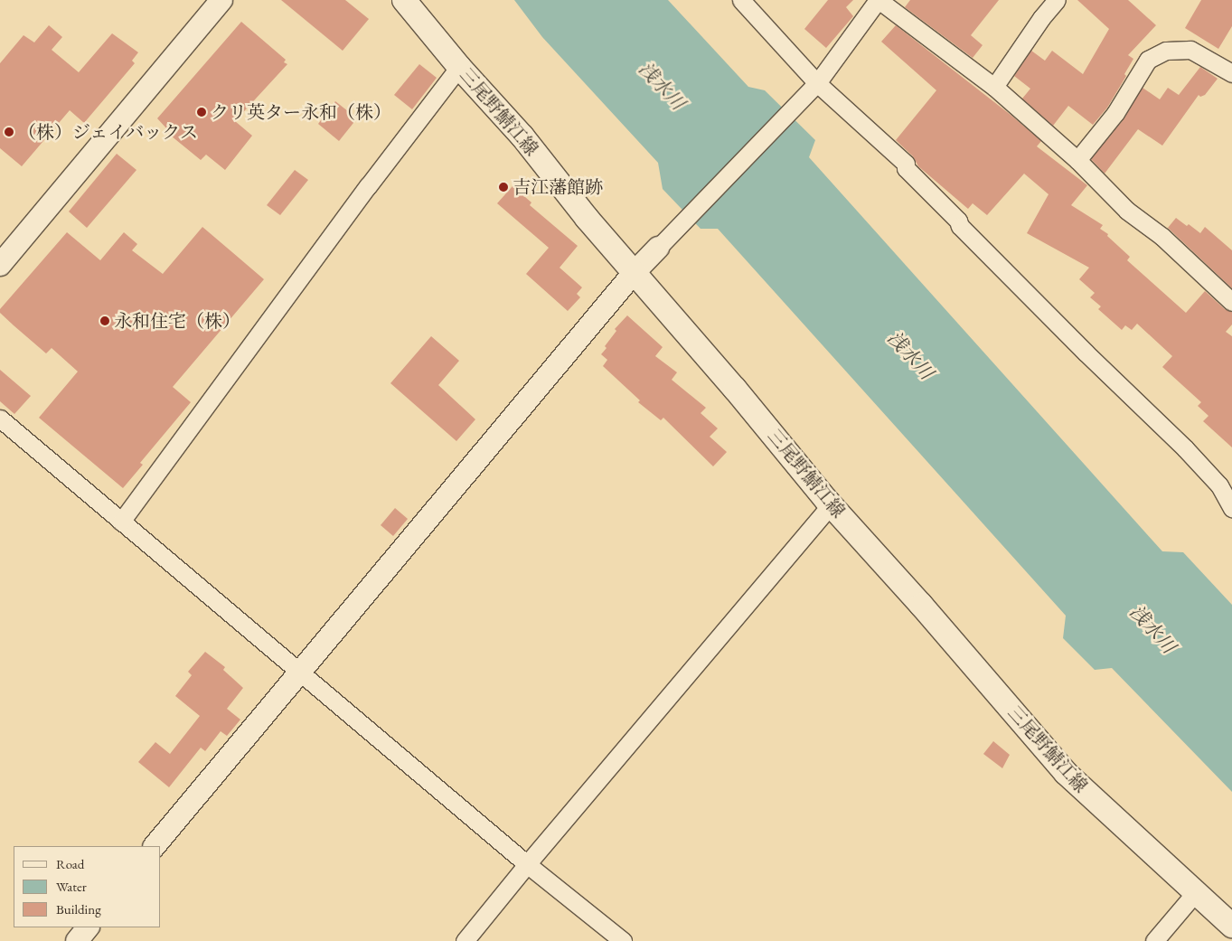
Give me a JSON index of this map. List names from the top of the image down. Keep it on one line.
{"streets":{"main road":["三尾野鯖江線"]},"water":["浅水川"],"places":["クリ英ター永和（株）","（株）ジェイバックス","吉江藩館跡","永和住宅（株）"],"legend":["Road","Water","Building"]}
